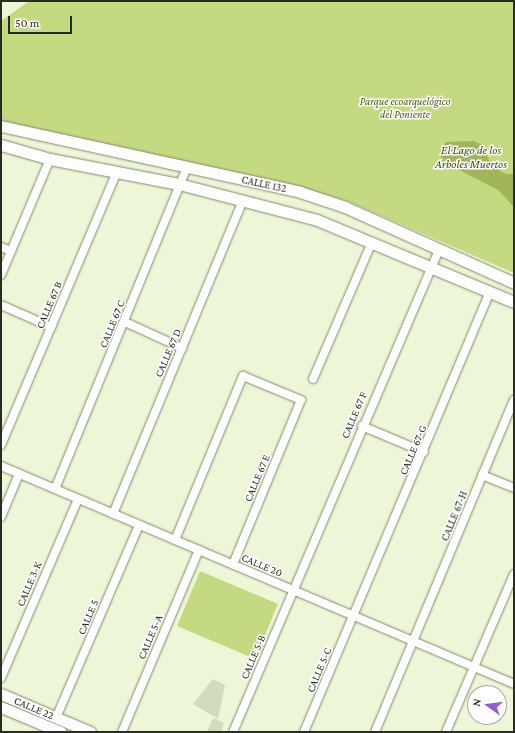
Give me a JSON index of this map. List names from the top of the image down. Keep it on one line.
{"streets":{"street":["CALLE 132","CALLE 67 B","CALLE 67 C","CALLE 67 D","CALLE 67 F","CALLE 67-G","CALLE 67 E","CALLE 67-H","CALLE 20","CALLE 3-K","CALLE 5","CALLE 5-A","CALLE 5-B","CALLE 5-C","CALLE 22"]},"crossings":[["CALLE 132","CALLE 67 B"],["CALLE 132","CALLE 67 C"],["CALLE 132","CALLE 67 D"],["CALLE 132","CALLE 67 F"],["CALLE 132","CALLE 67-G"],["CALLE 67 C","CALLE 20"],["CALLE 67 D","CALLE 20"],["CALLE 67 F","CALLE 20"],["CALLE 67 F","CALLE 5-B"],["CALLE 67-G","CALLE 20"],["CALLE 67-G","CALLE 5-C"],["CALLE 67 E","CALLE 20"],["CALLE 67-H","CALLE 20"],["CALLE 20","CALLE 3-K"],["CALLE 20","CALLE 5"],["CALLE 20","CALLE 5-A"],["CALLE 20","CALLE 5-B"],["CALLE 20","CALLE 5-C"],["CALLE 5","CALLE 22"]],"water":["El Lago de los Arboles Muertos"],"parks":["Parque ecoarquelógico del Poniente"],"scale_bar":"50 m","north":"left"}
